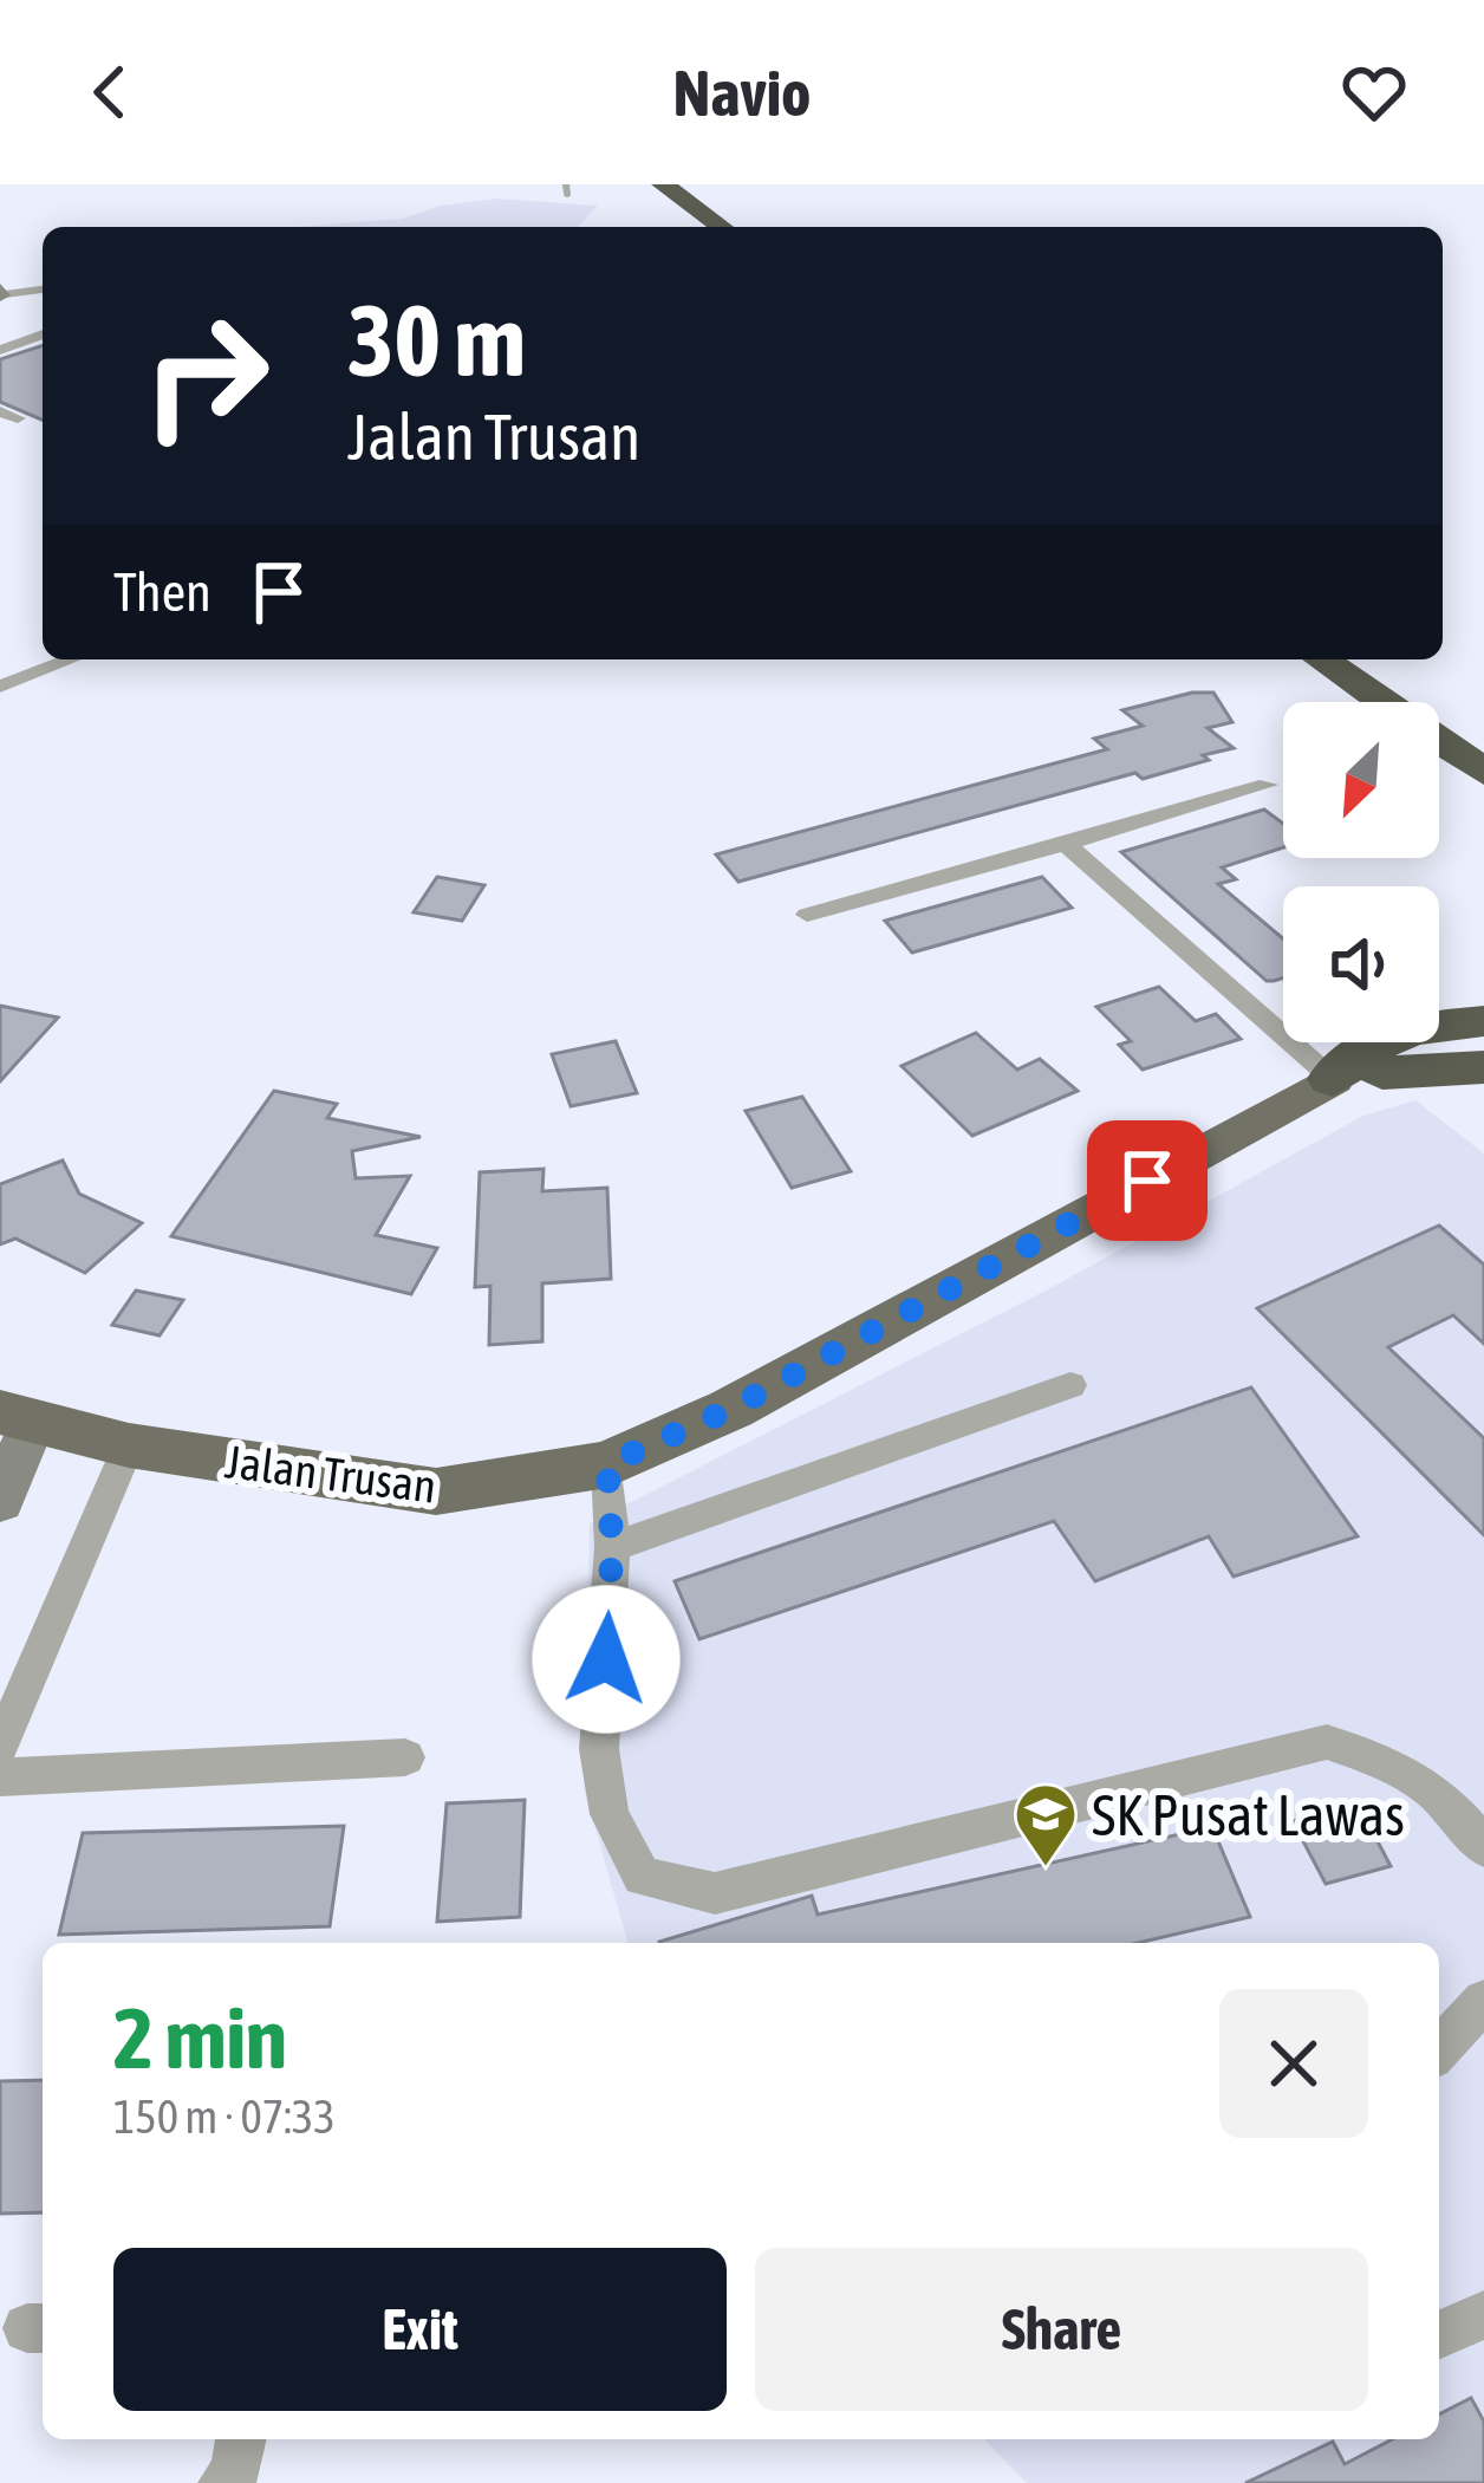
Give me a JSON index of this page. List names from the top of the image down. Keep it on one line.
{"streets":{"highway":["Jalan Trusan"]},"places":{"school or university":["SK Pusat Lawas"]},"north":"bottom left","page":{"header":"Navio","turn":["30 m","Jalan Trusan"],"then":"Then","heading":["2 min","150 m · 07:33"],"buttons":["Exit","Share"]}}
